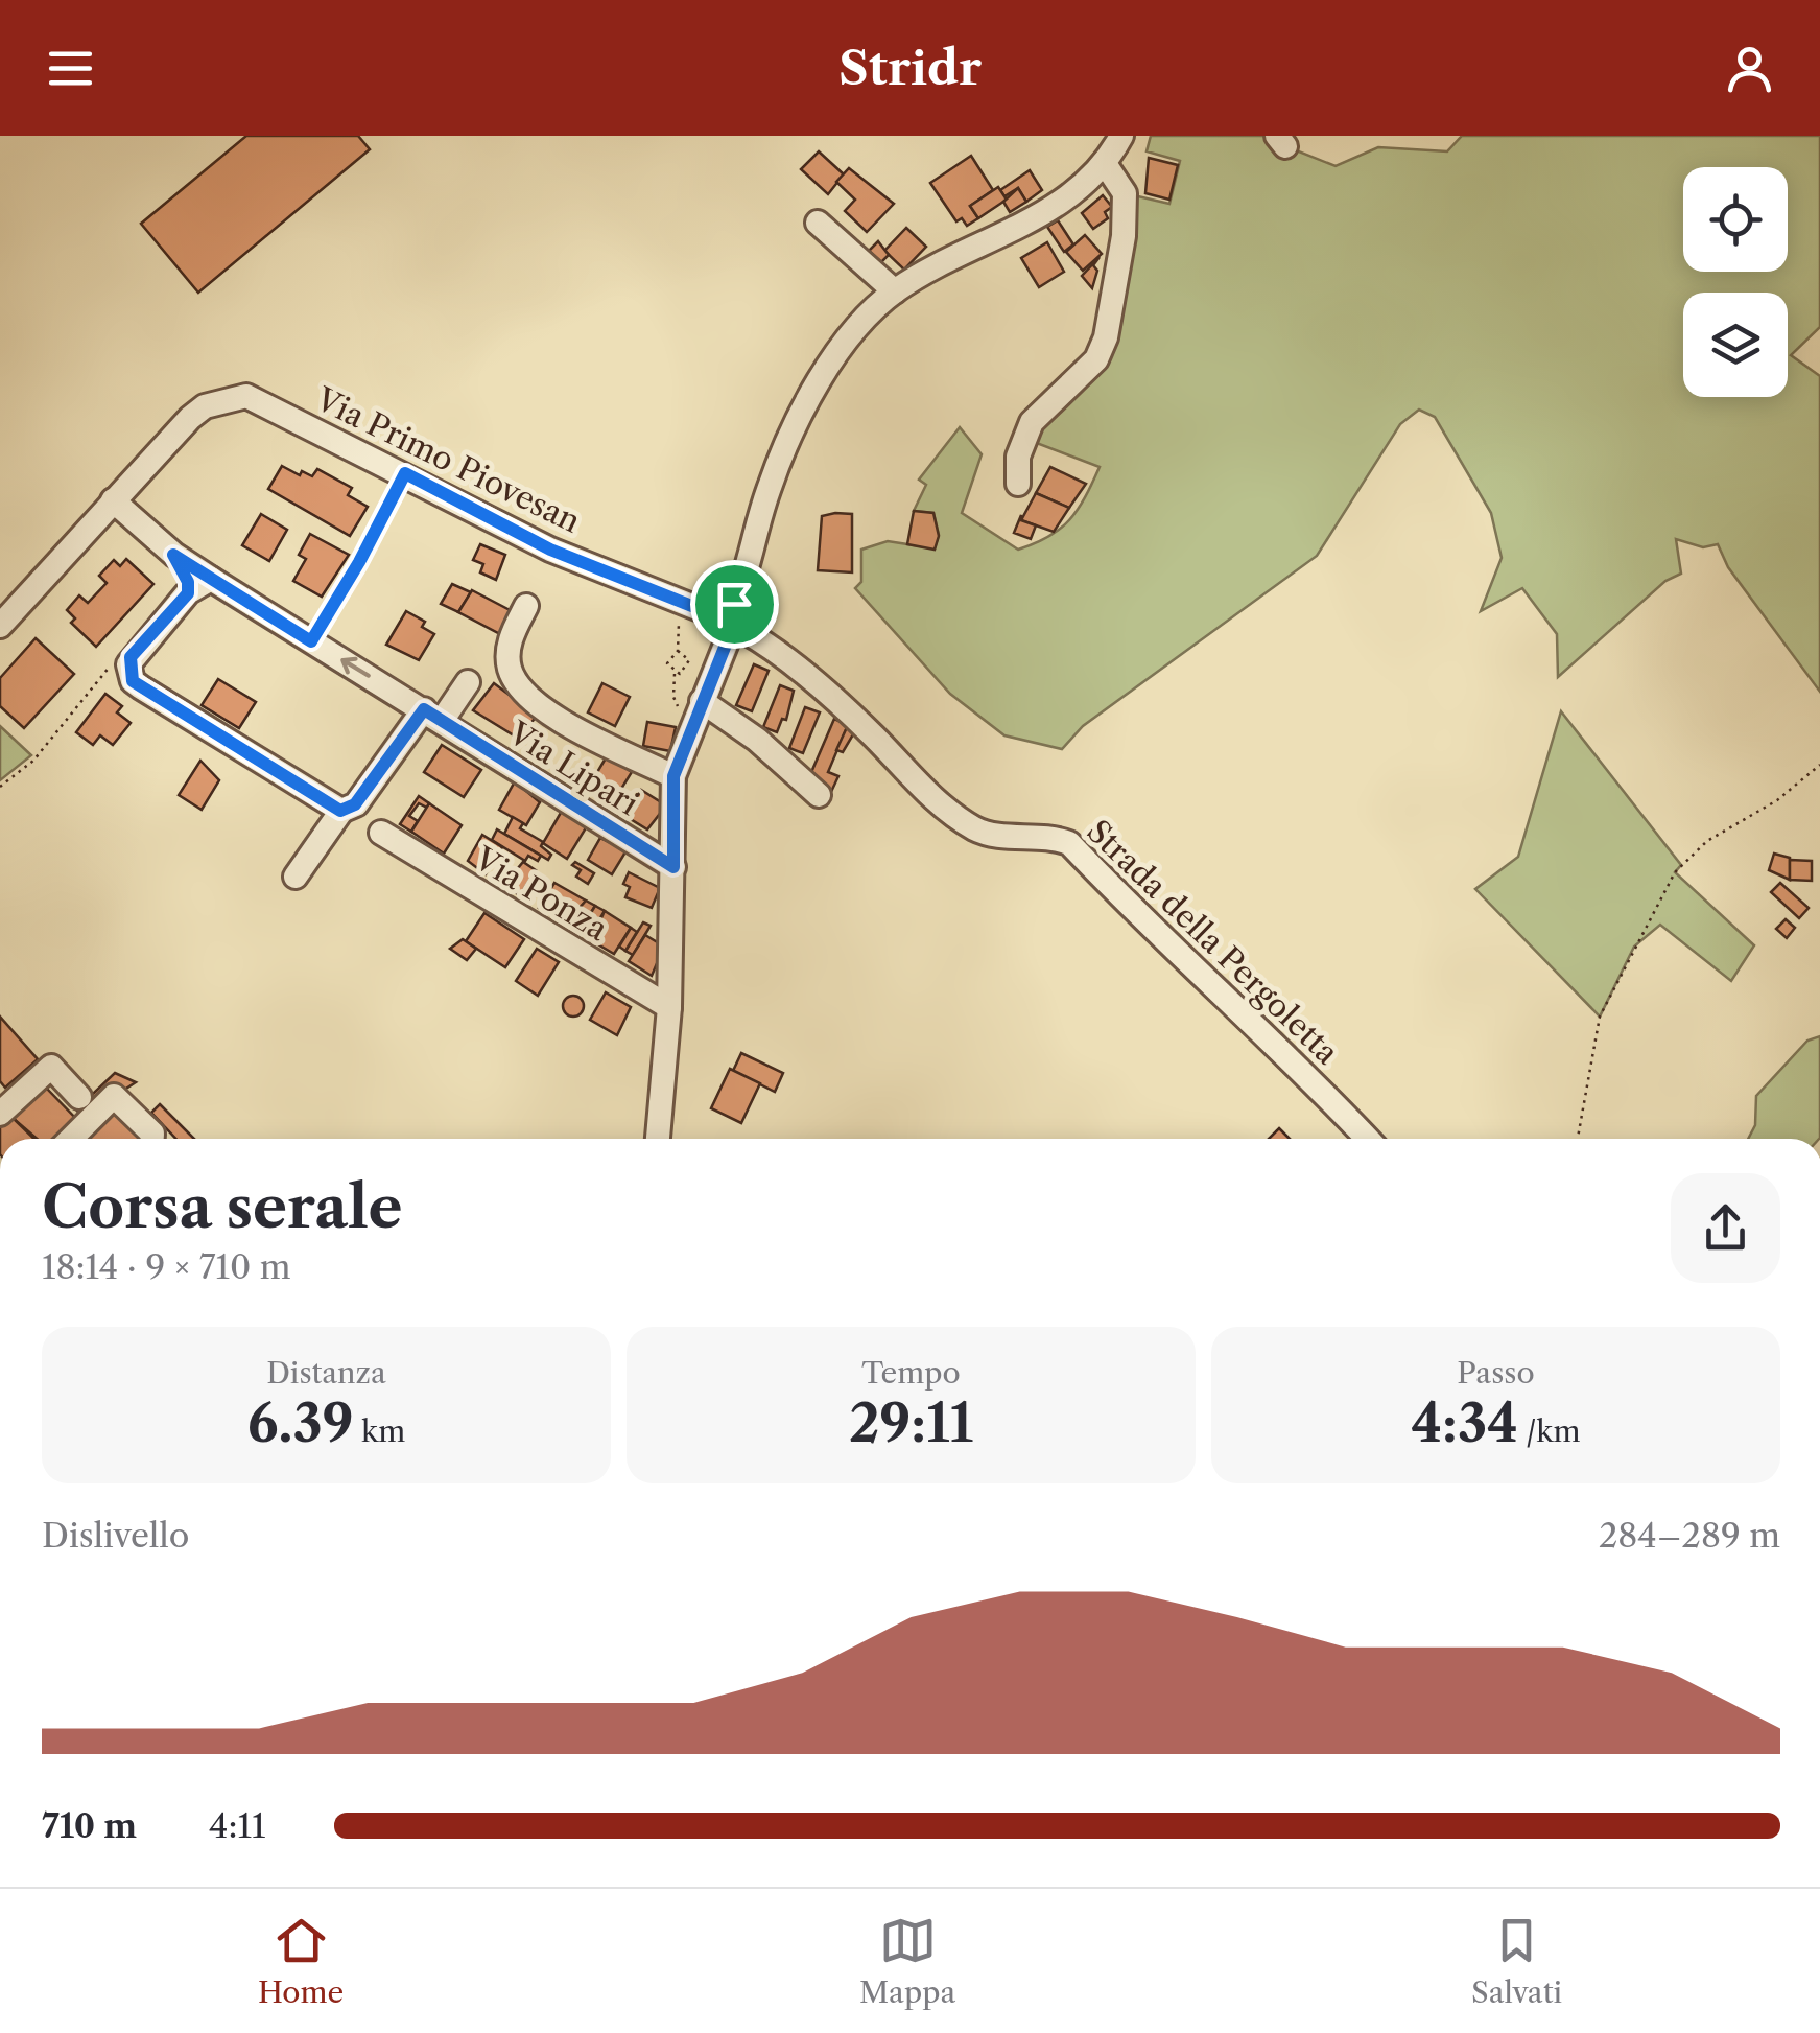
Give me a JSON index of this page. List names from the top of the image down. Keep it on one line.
{"streets":{"street":["Via Primo Piovesan","Via Lipari","Via Ponza","Strada della Pergoletta"]},"crossings":[["Via Primo Piovesan","Via Lipari"],["Via Primo Piovesan","Strada della Pergoletta"]],"page":{"header":"Stridr","heading":["Corsa serale","18:14 · 9 × 710 m"],"stats":[["Distanza","6.39 km"],["Tempo","29:11"],["Passo","4:34 /km"]],"chart":["Dislivello","284–289 m"],"list":[{"name":"710 m","note":"4:11"}],"tabs":["Home","Mappa","Salvati"]}}
